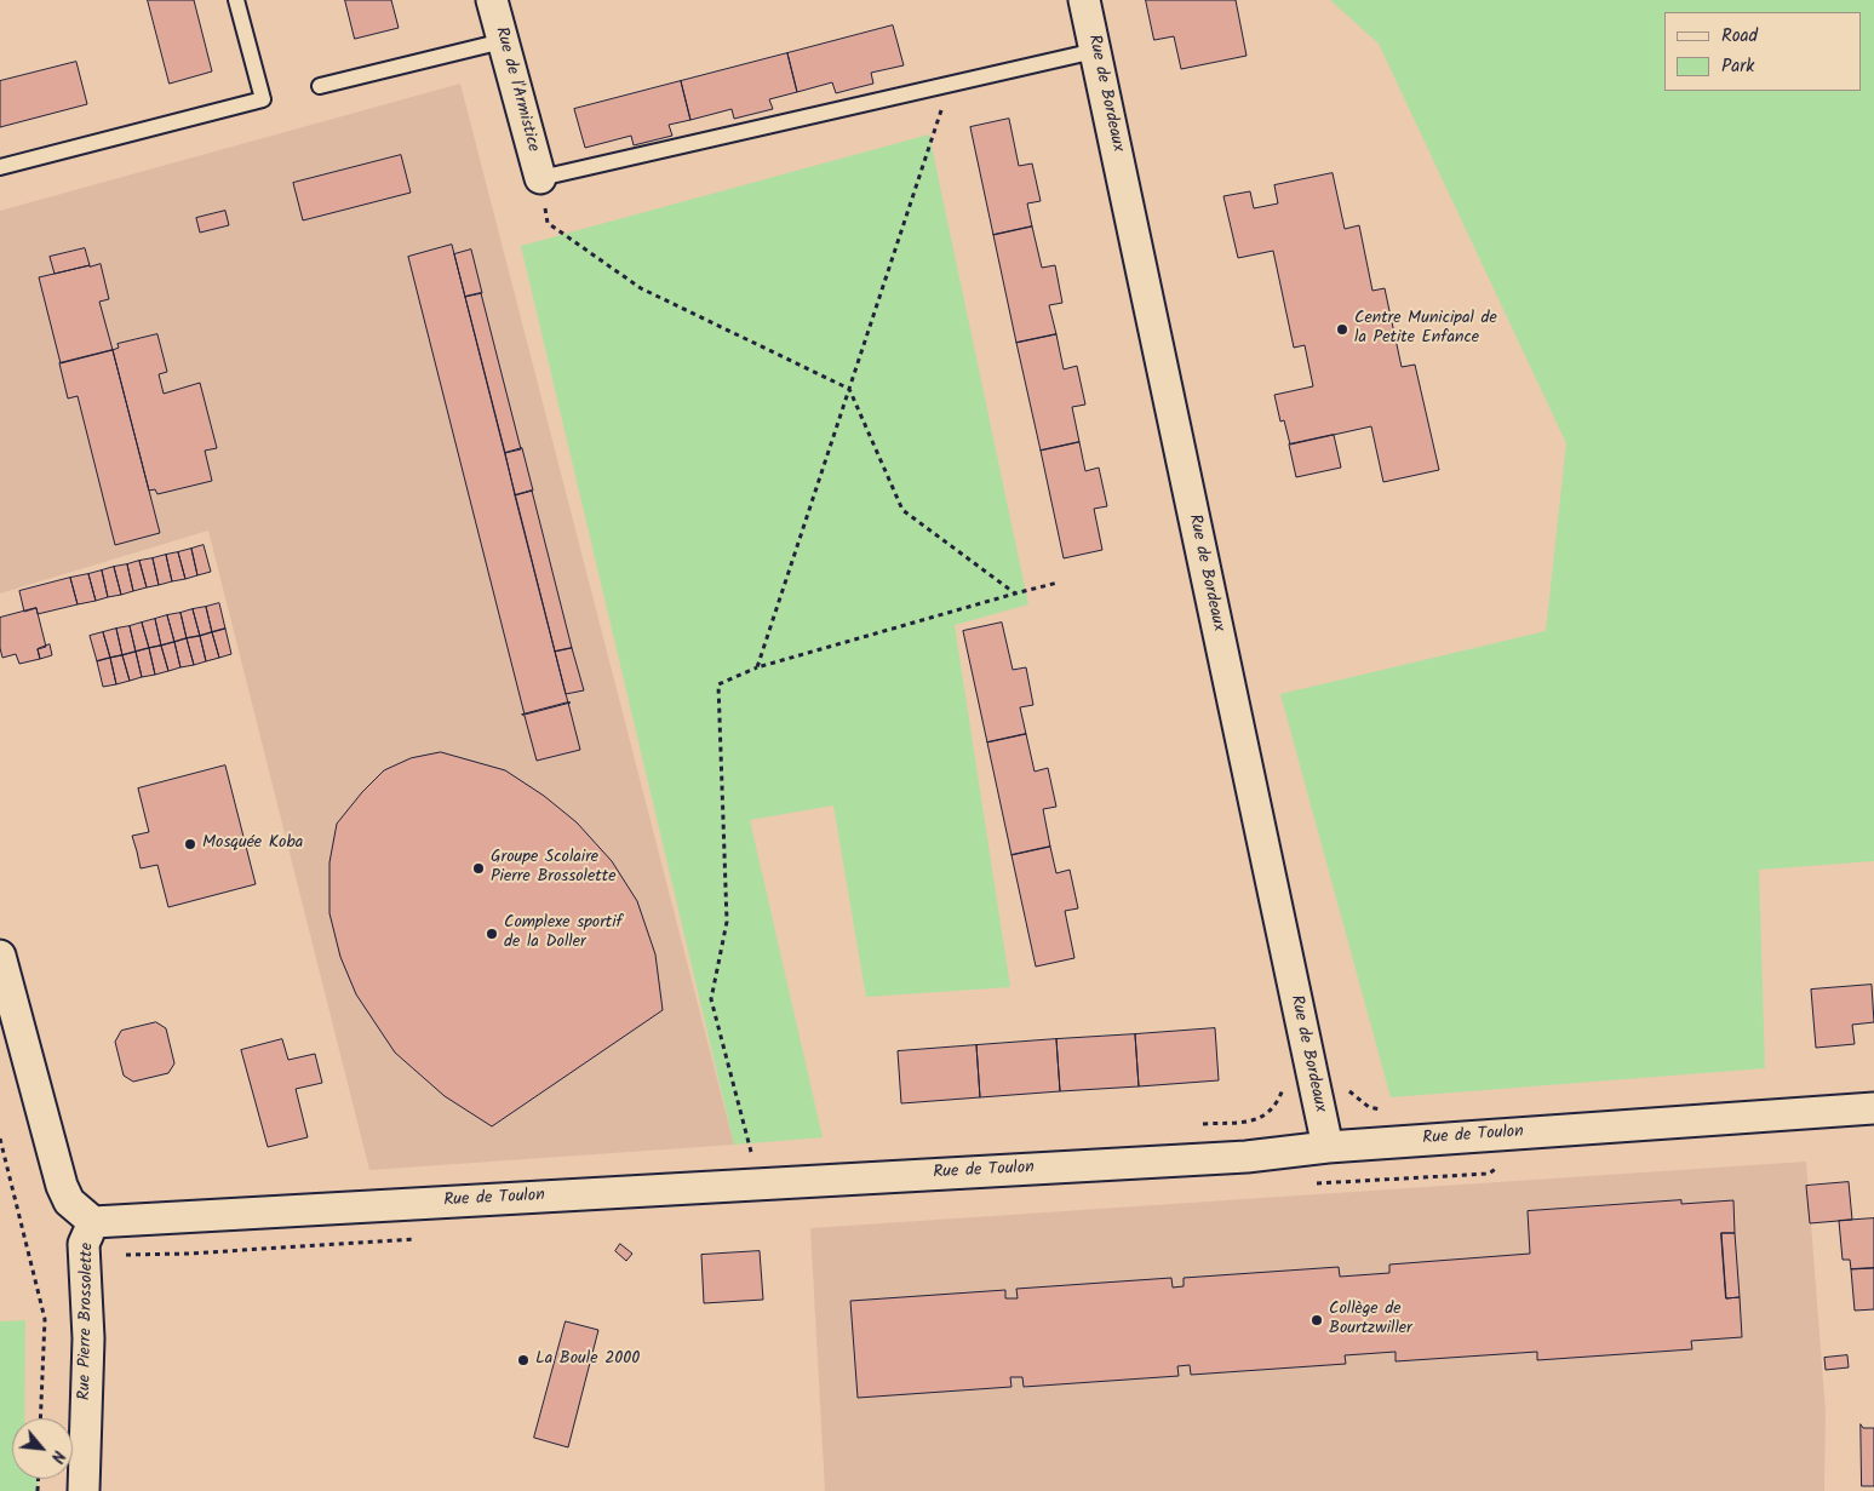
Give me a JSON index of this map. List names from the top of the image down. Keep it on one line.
{"streets":{"street":["Rue de l'Armistice","Rue de Bordeaux","Rue de Toulon","Rue Pierre Brossolette"]},"crossings":[["Rue de Bordeaux","Rue de Toulon"],["Rue de Toulon","Rue Pierre Brossolette"]],"places":["Centre Municipal de la Petite Enfance","Mosquée Koba","Groupe Scolaire Pierre Brossolette","Complexe sportif de la Doller","Collège de Bourtzwiller","La Boule 2000"],"legend":["Road","Park"],"north":"bottom right"}
